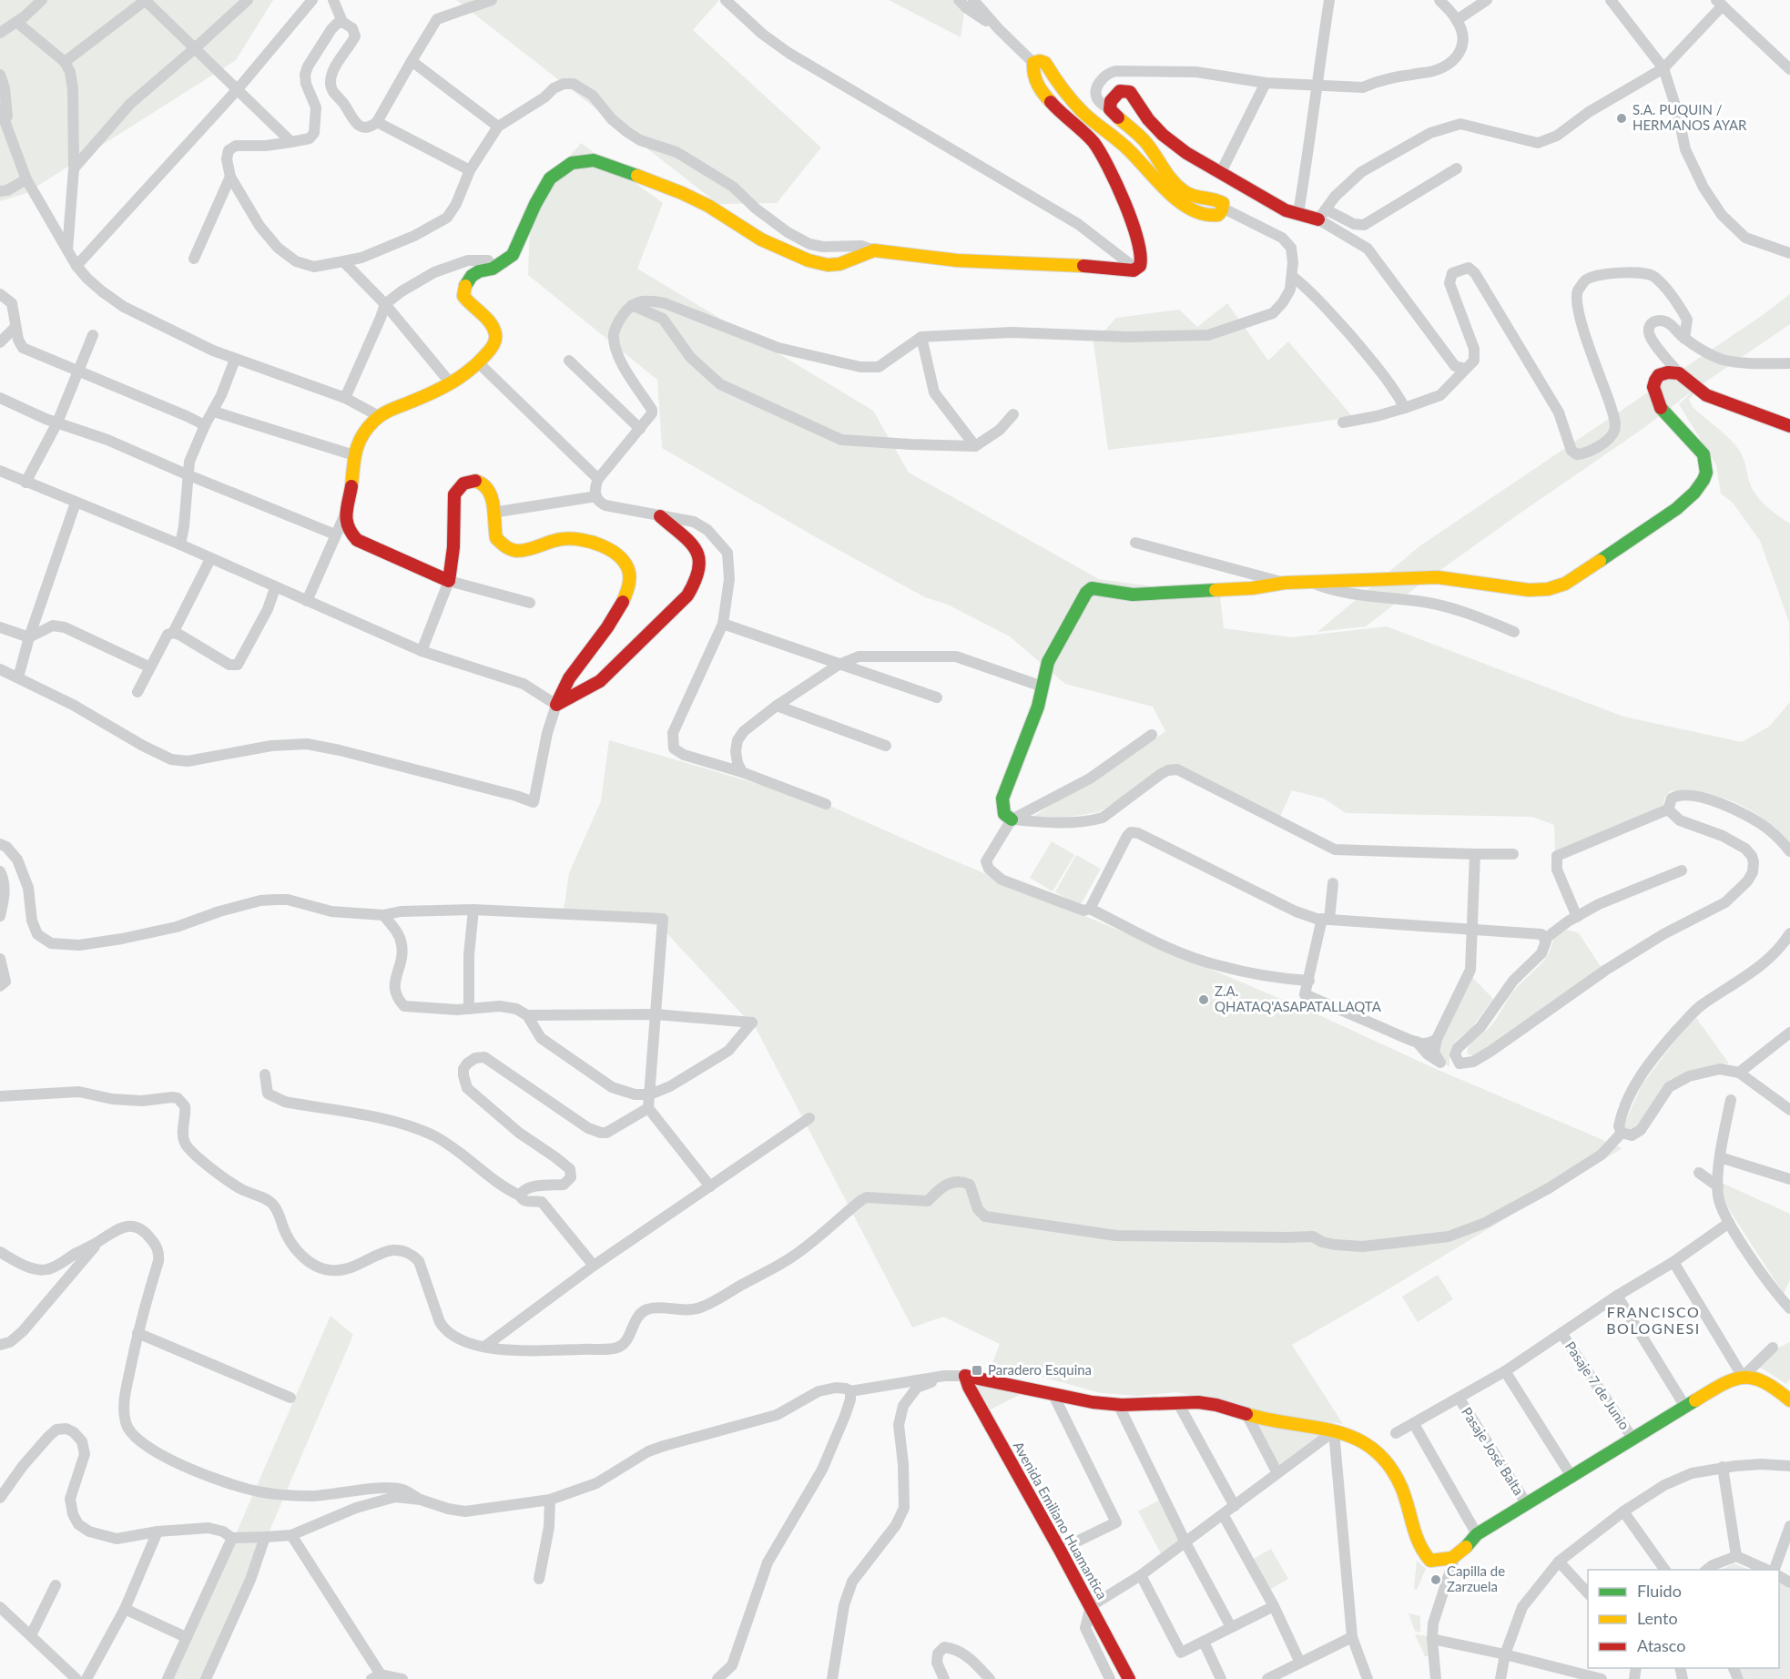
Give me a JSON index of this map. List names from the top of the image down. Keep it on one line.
{"streets":{"street":["Pasaje 7 de Junio","Pasaje José Balta","Avenida Emiliano Huamantica"]},"districts":["FRANCISCO BOLOGNESI"],"places":{"other":["S.A. PUQUIN / HERMANOS AYAR","Z.A. QHATAQ'ASAPATALLAQTA","Capilla de Zarzuela"],"transit":["Paradero Esquina"]},"legend":["Fluido","Lento","Atasco"]}
